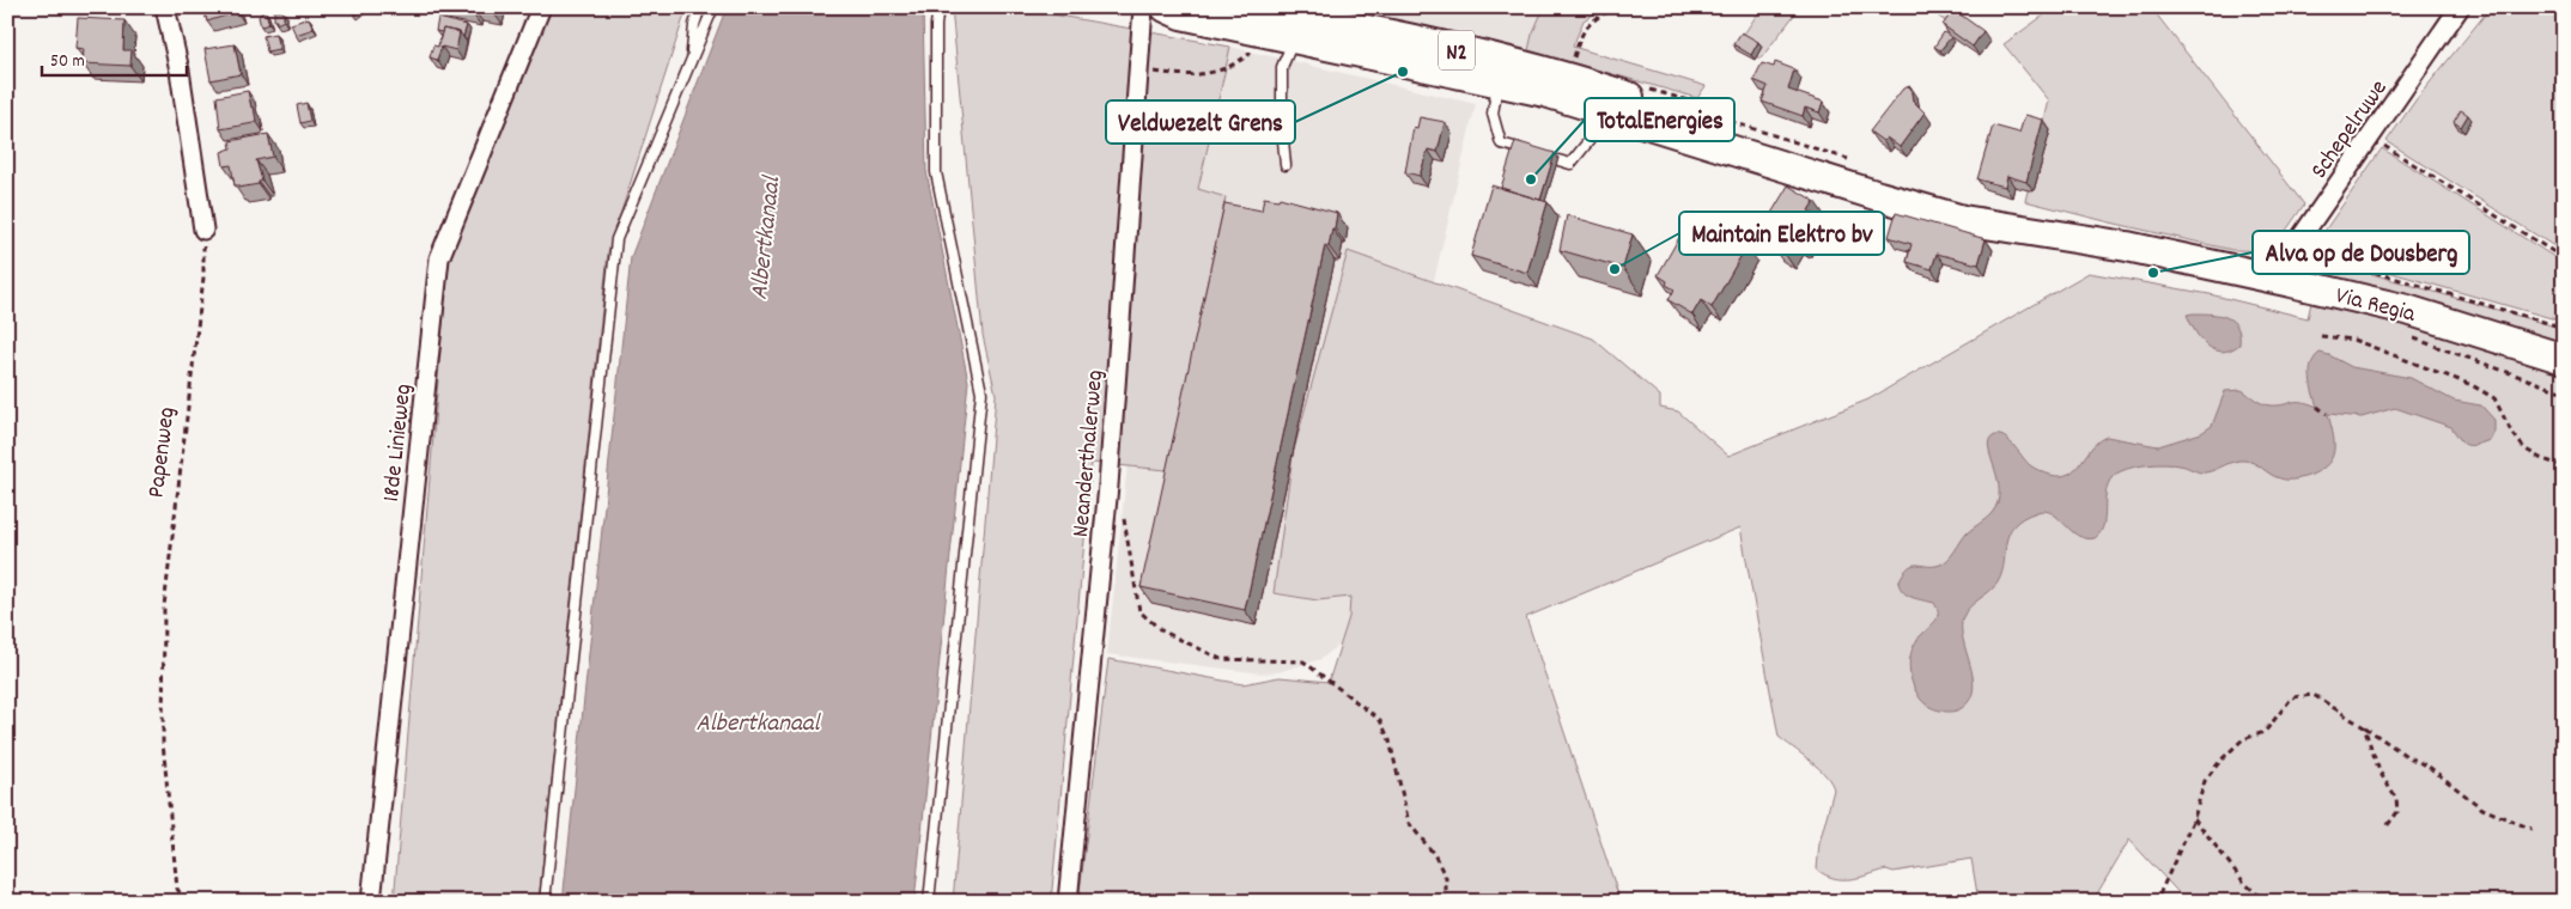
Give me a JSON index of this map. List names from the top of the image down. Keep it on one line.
{"streets":{"main road":["N2","Via Regia"],"street":["Schepelruwe","18de Linieweg","Neanderthalerweg"],"path":["Papenweg"]},"crossings":[["N2","Via Regia"],["Schepelruwe","Via Regia"]],"water":["Albertkanaal"],"places":["Veldwezelt Grens","TotalEnergies","Maintain Elektro bv","Alva op de Dousberg"],"scale_bar":"50 m"}
